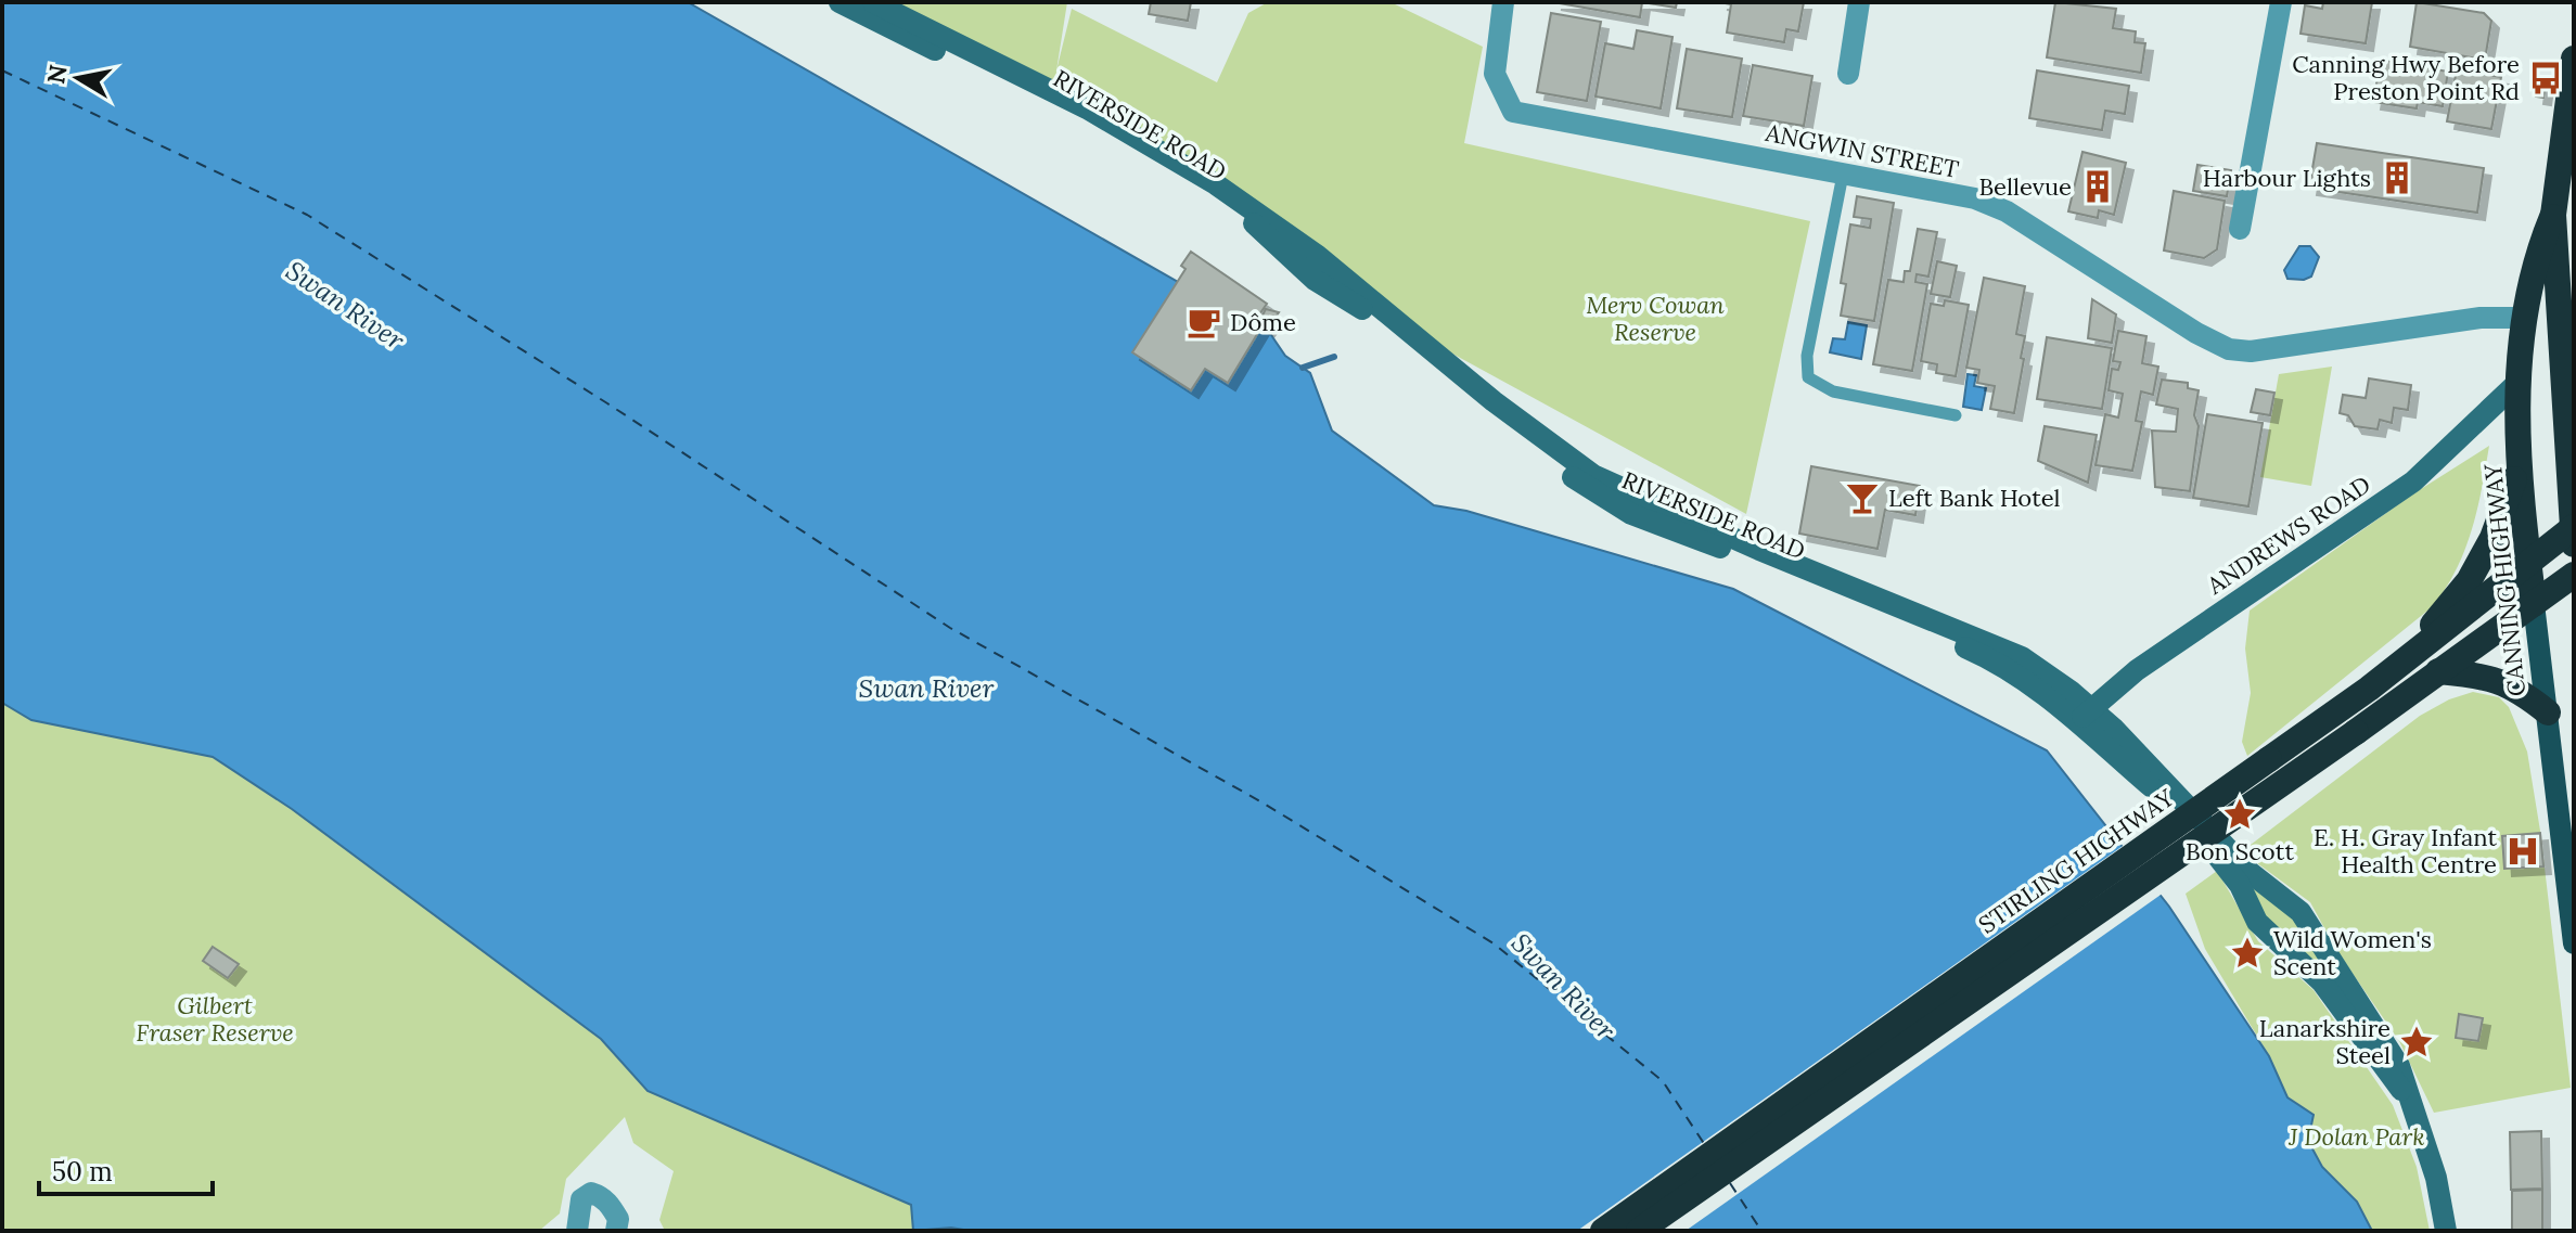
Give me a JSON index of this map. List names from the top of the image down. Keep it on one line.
{"streets":{"highway":["CANNING HIGHWAY","STIRLING HIGHWAY"],"street":["RIVERSIDE ROAD","ANGWIN STREET","ANDREWS ROAD"]},"crossings":[["RIVERSIDE ROAD","ANDREWS ROAD"],["ANGWIN STREET","CANNING HIGHWAY"],["ANDREWS ROAD","CANNING HIGHWAY"],["CANNING HIGHWAY","STIRLING HIGHWAY"]],"water":["Swan River"],"parks":["Merv Cowan Reserve","Gilbert Fraser Reserve","J Dolan Park"],"places":{"bus stop":["Canning Hwy Before Preston Point Rd"],"building":["Harbour Lights","Bellevue"],"cafe":["Dôme"],"bar":["Left Bank Hotel"],"place":["Bon Scott","Wild Women's Scent","Lanarkshire Steel"],"hospital":["E. H. Gray Infant Health Centre"]},"scale_bar":"50 m","north":"left"}
